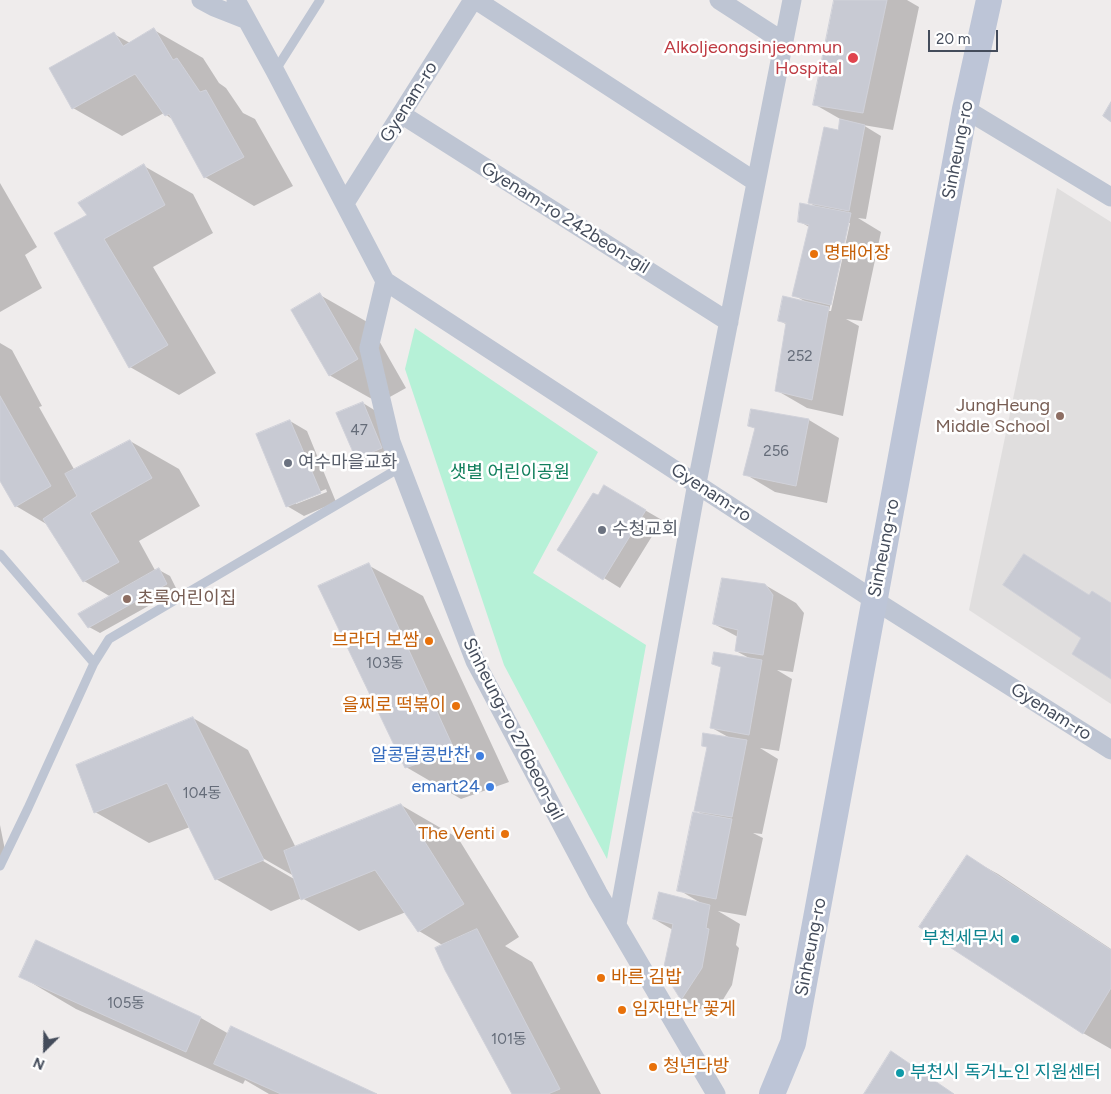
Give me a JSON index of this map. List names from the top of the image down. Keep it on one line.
{"streets":{"street":["Gyenam-ro","Sinheung-ro","Gyenam-ro 242beon-gil","Sinheung-ro 276beon-gil"]},"crossings":[["Gyenam-ro","Sinheung-ro"],["Gyenam-ro","Gyenam-ro 242beon-gil"],["Gyenam-ro","Sinheung-ro 276beon-gil"]],"parks":["샛별 어린이공원"],"places":["Alkoljeongsinjeonmun Hospital","명태어장","JungHeung Middle School","여수마을교화","수청교회","초록어린이집","브라더 보쌈","을찌로 떡볶이","알콩달콩반찬","emart24","The Venti","부천세무서","바른 김밥","임자만난 꽃게","청년다방","부천시 독거노인 지원센터"],"house_numbers":["252","47","256","103동","104동","105동","101동"],"scale_bar":"20 m","north":"bottom left"}
